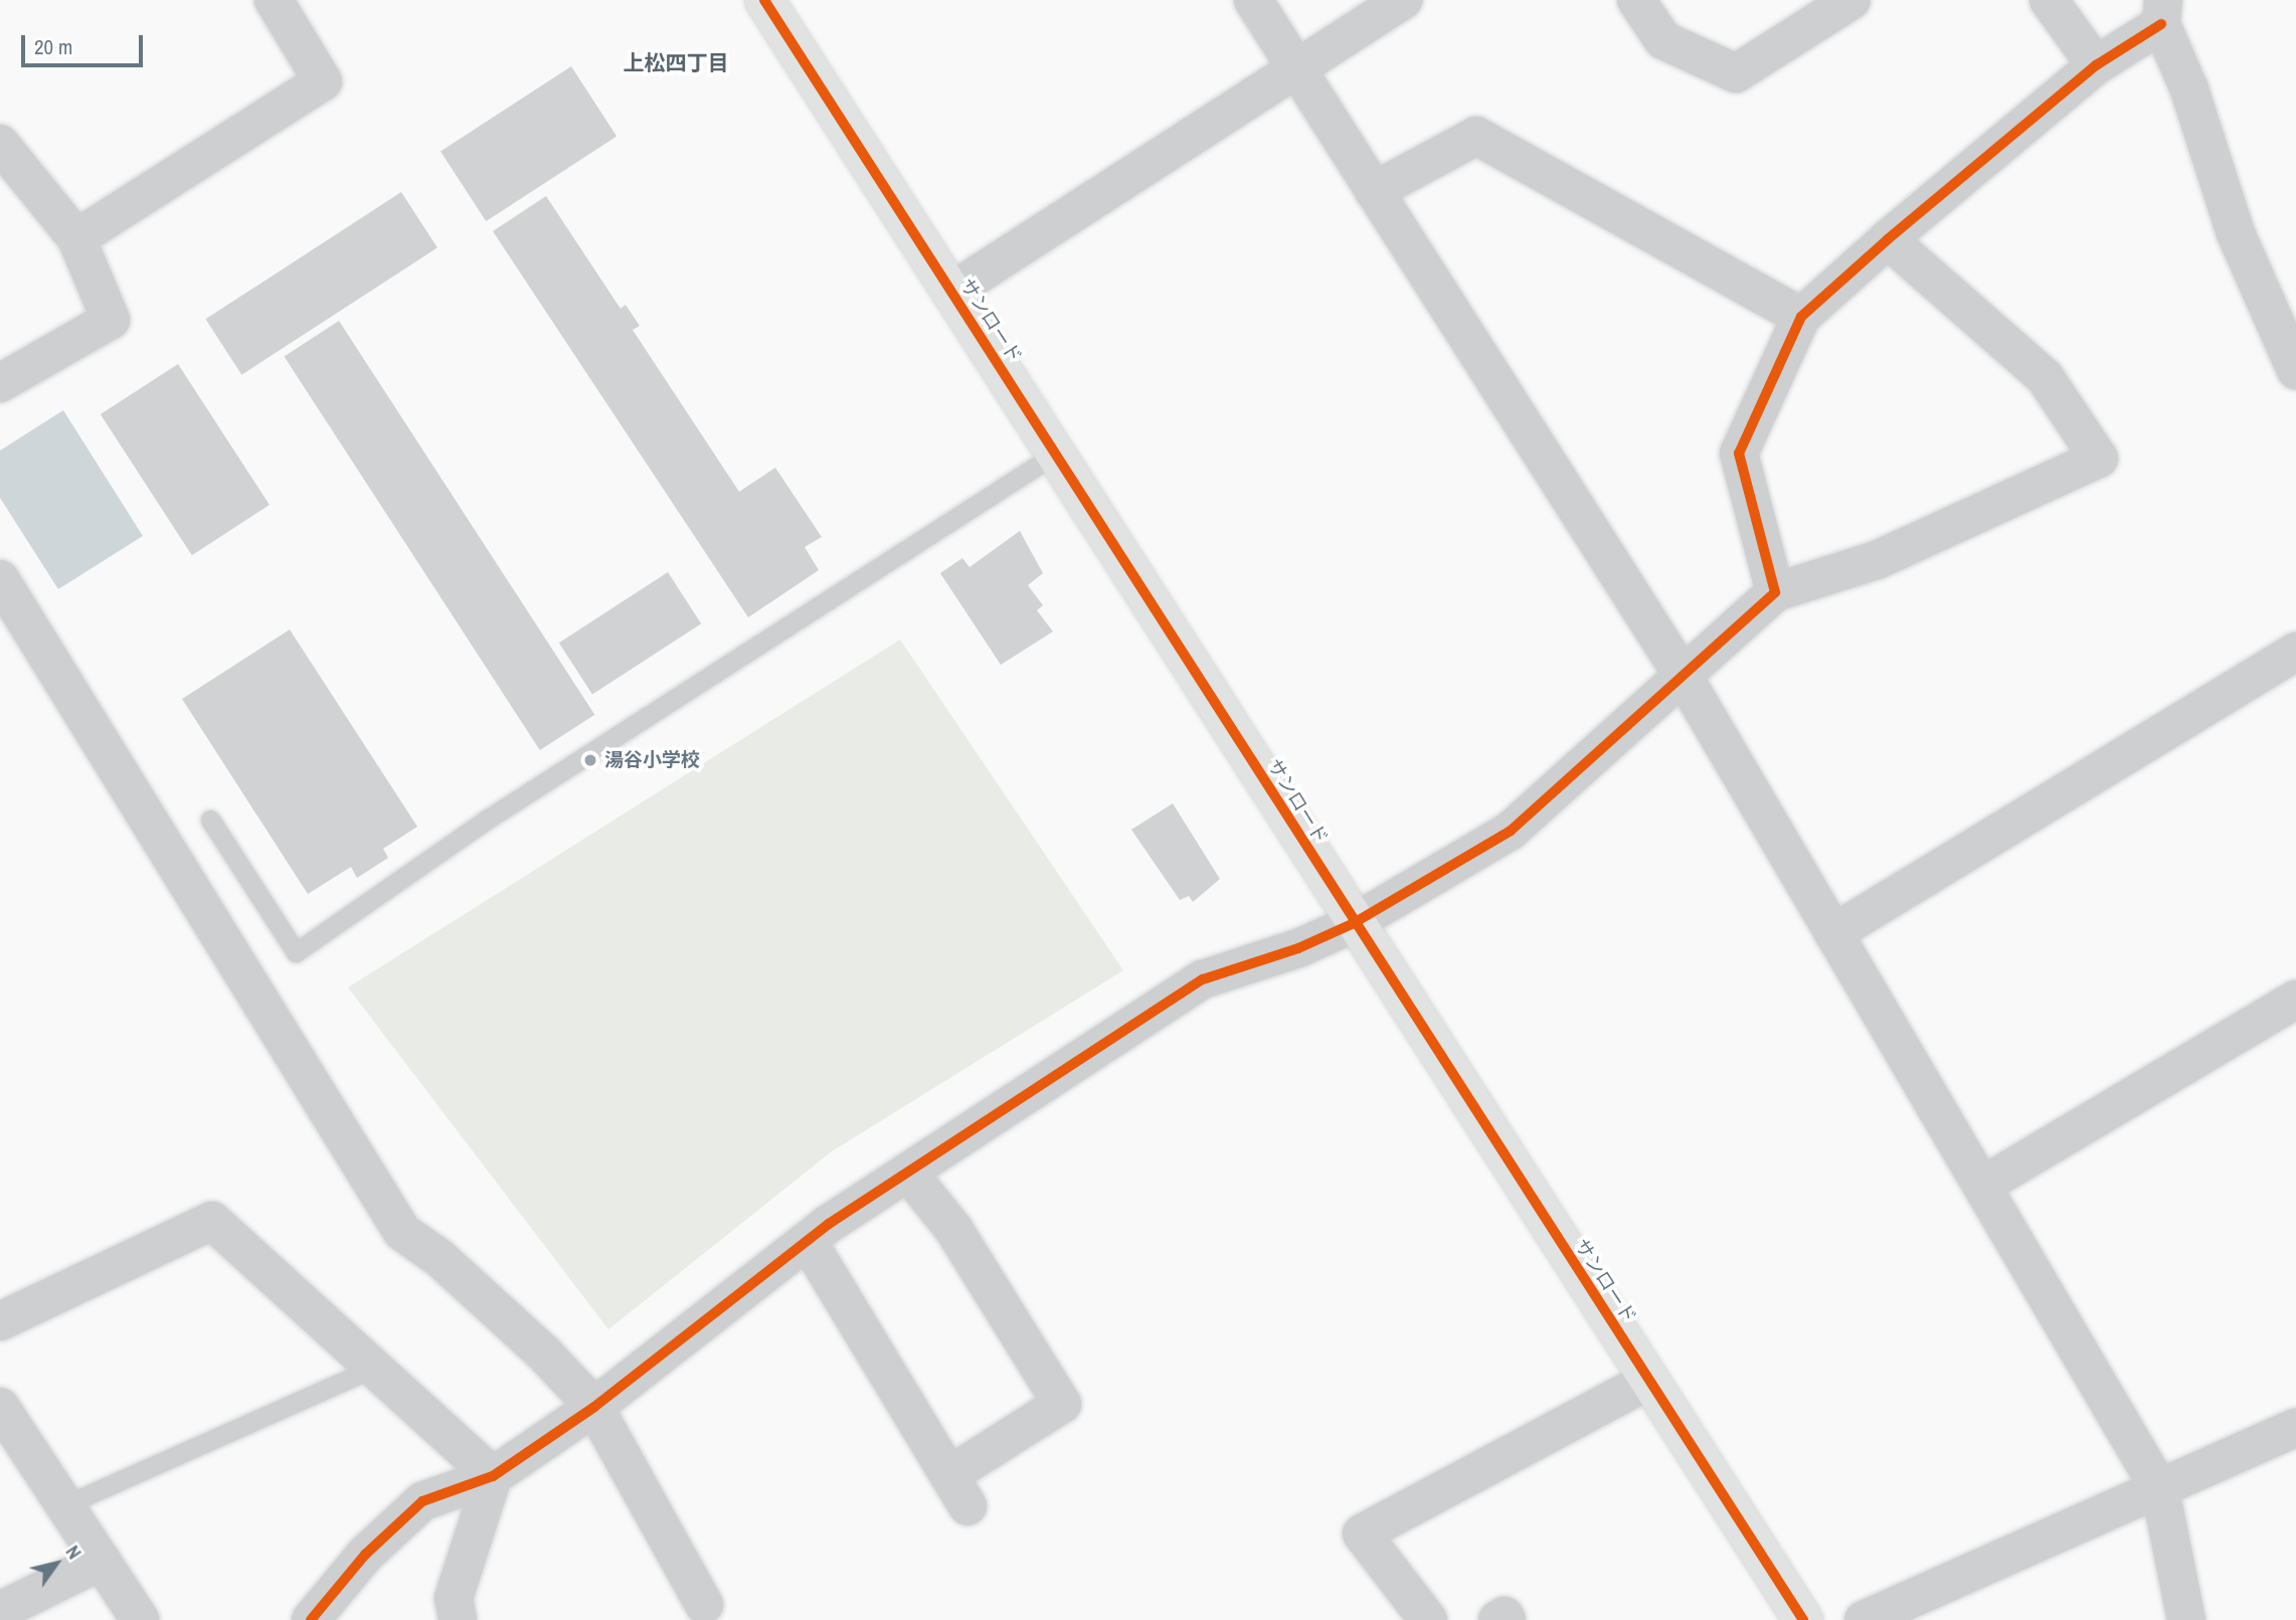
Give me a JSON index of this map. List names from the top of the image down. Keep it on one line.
{"streets":{"street":["サンロード"]},"districts":["上松四丁目"],"places":["湯谷小学校"],"scale_bar":"20 m","north":"top right"}
